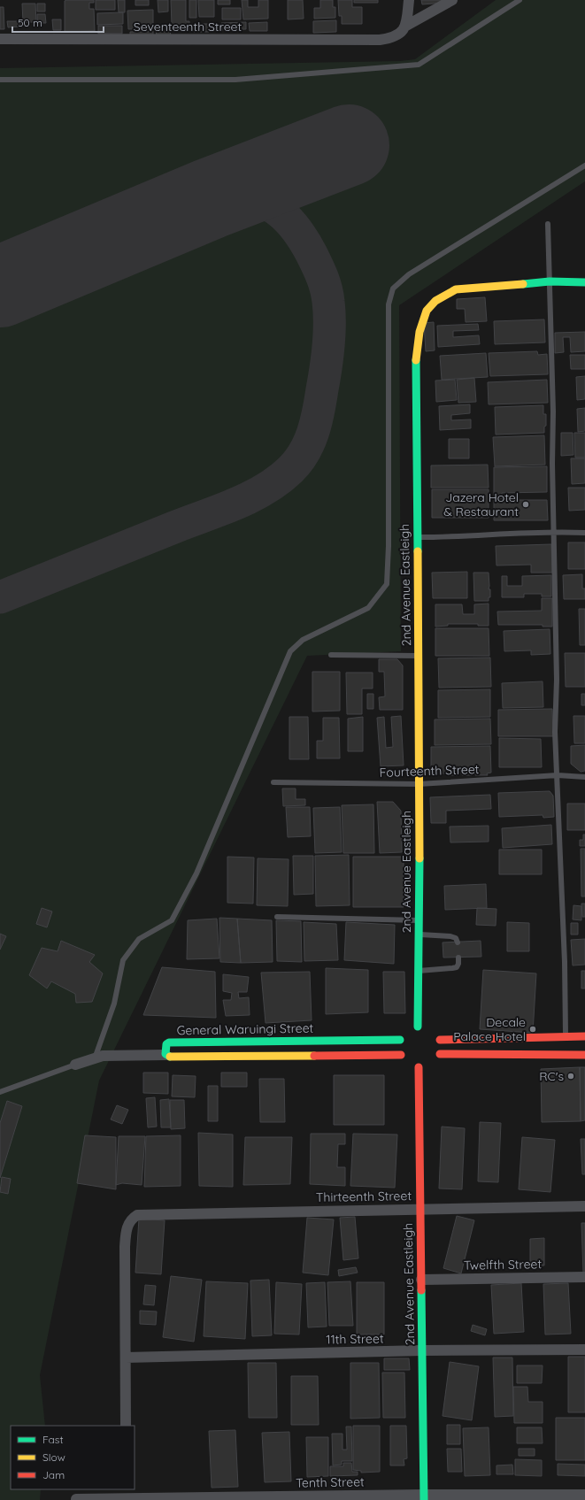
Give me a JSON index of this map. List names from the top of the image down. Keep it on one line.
{"streets":{"street":["Seventeenth Street","2nd Avenue Eastleigh","General Waruingi Street","Thirteenth Street","Twelfth Street","11th Street","Tenth Street"],"lane":["Fourteenth Street"]},"crossings":[["2nd Avenue Eastleigh","Fourteenth Street"],["2nd Avenue Eastleigh","Thirteenth Street"],["2nd Avenue Eastleigh","Twelfth Street"],["2nd Avenue Eastleigh","11th Street"],["2nd Avenue Eastleigh","Tenth Street"],["Thirteenth Street","11th Street"]],"places":["Jazera Hotel & Restaurant","Decale Palace Hotel","RC's"],"legend":["Fast","Slow","Jam"],"scale_bar":"50 m"}
